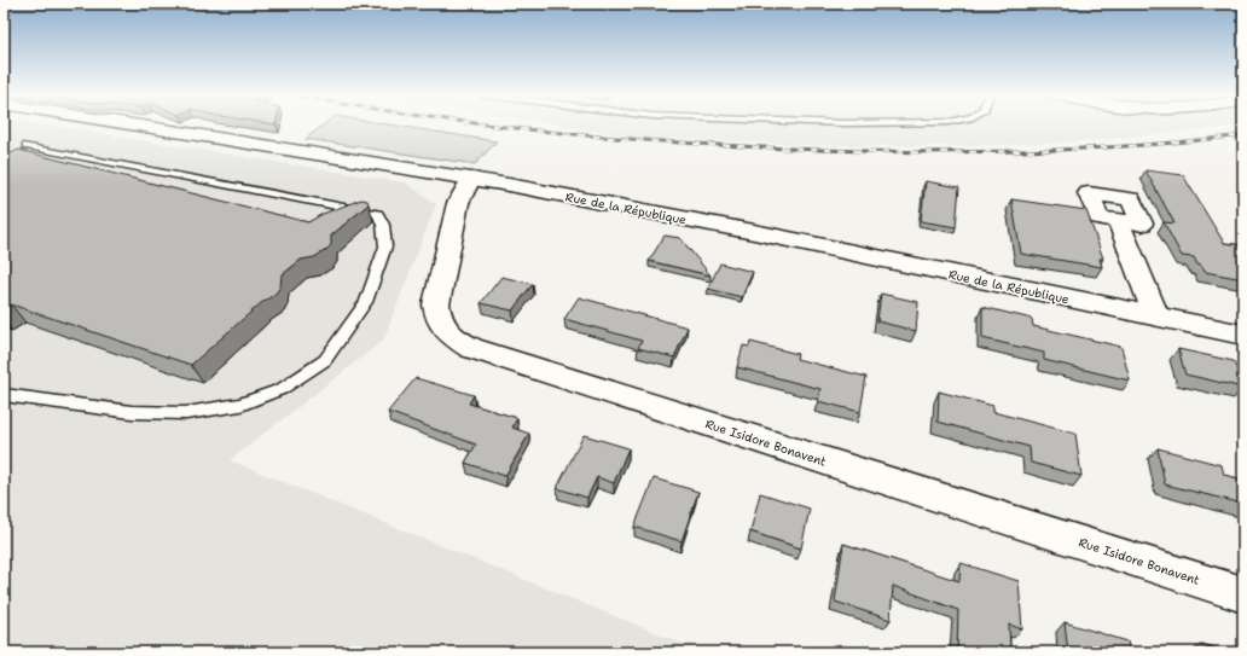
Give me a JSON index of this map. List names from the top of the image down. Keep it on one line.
{"streets":{"street":["Rue de la République","Rue Isidore Bonavent"]},"crossings":[["Rue de la République","Rue Isidore Bonavent"]]}
